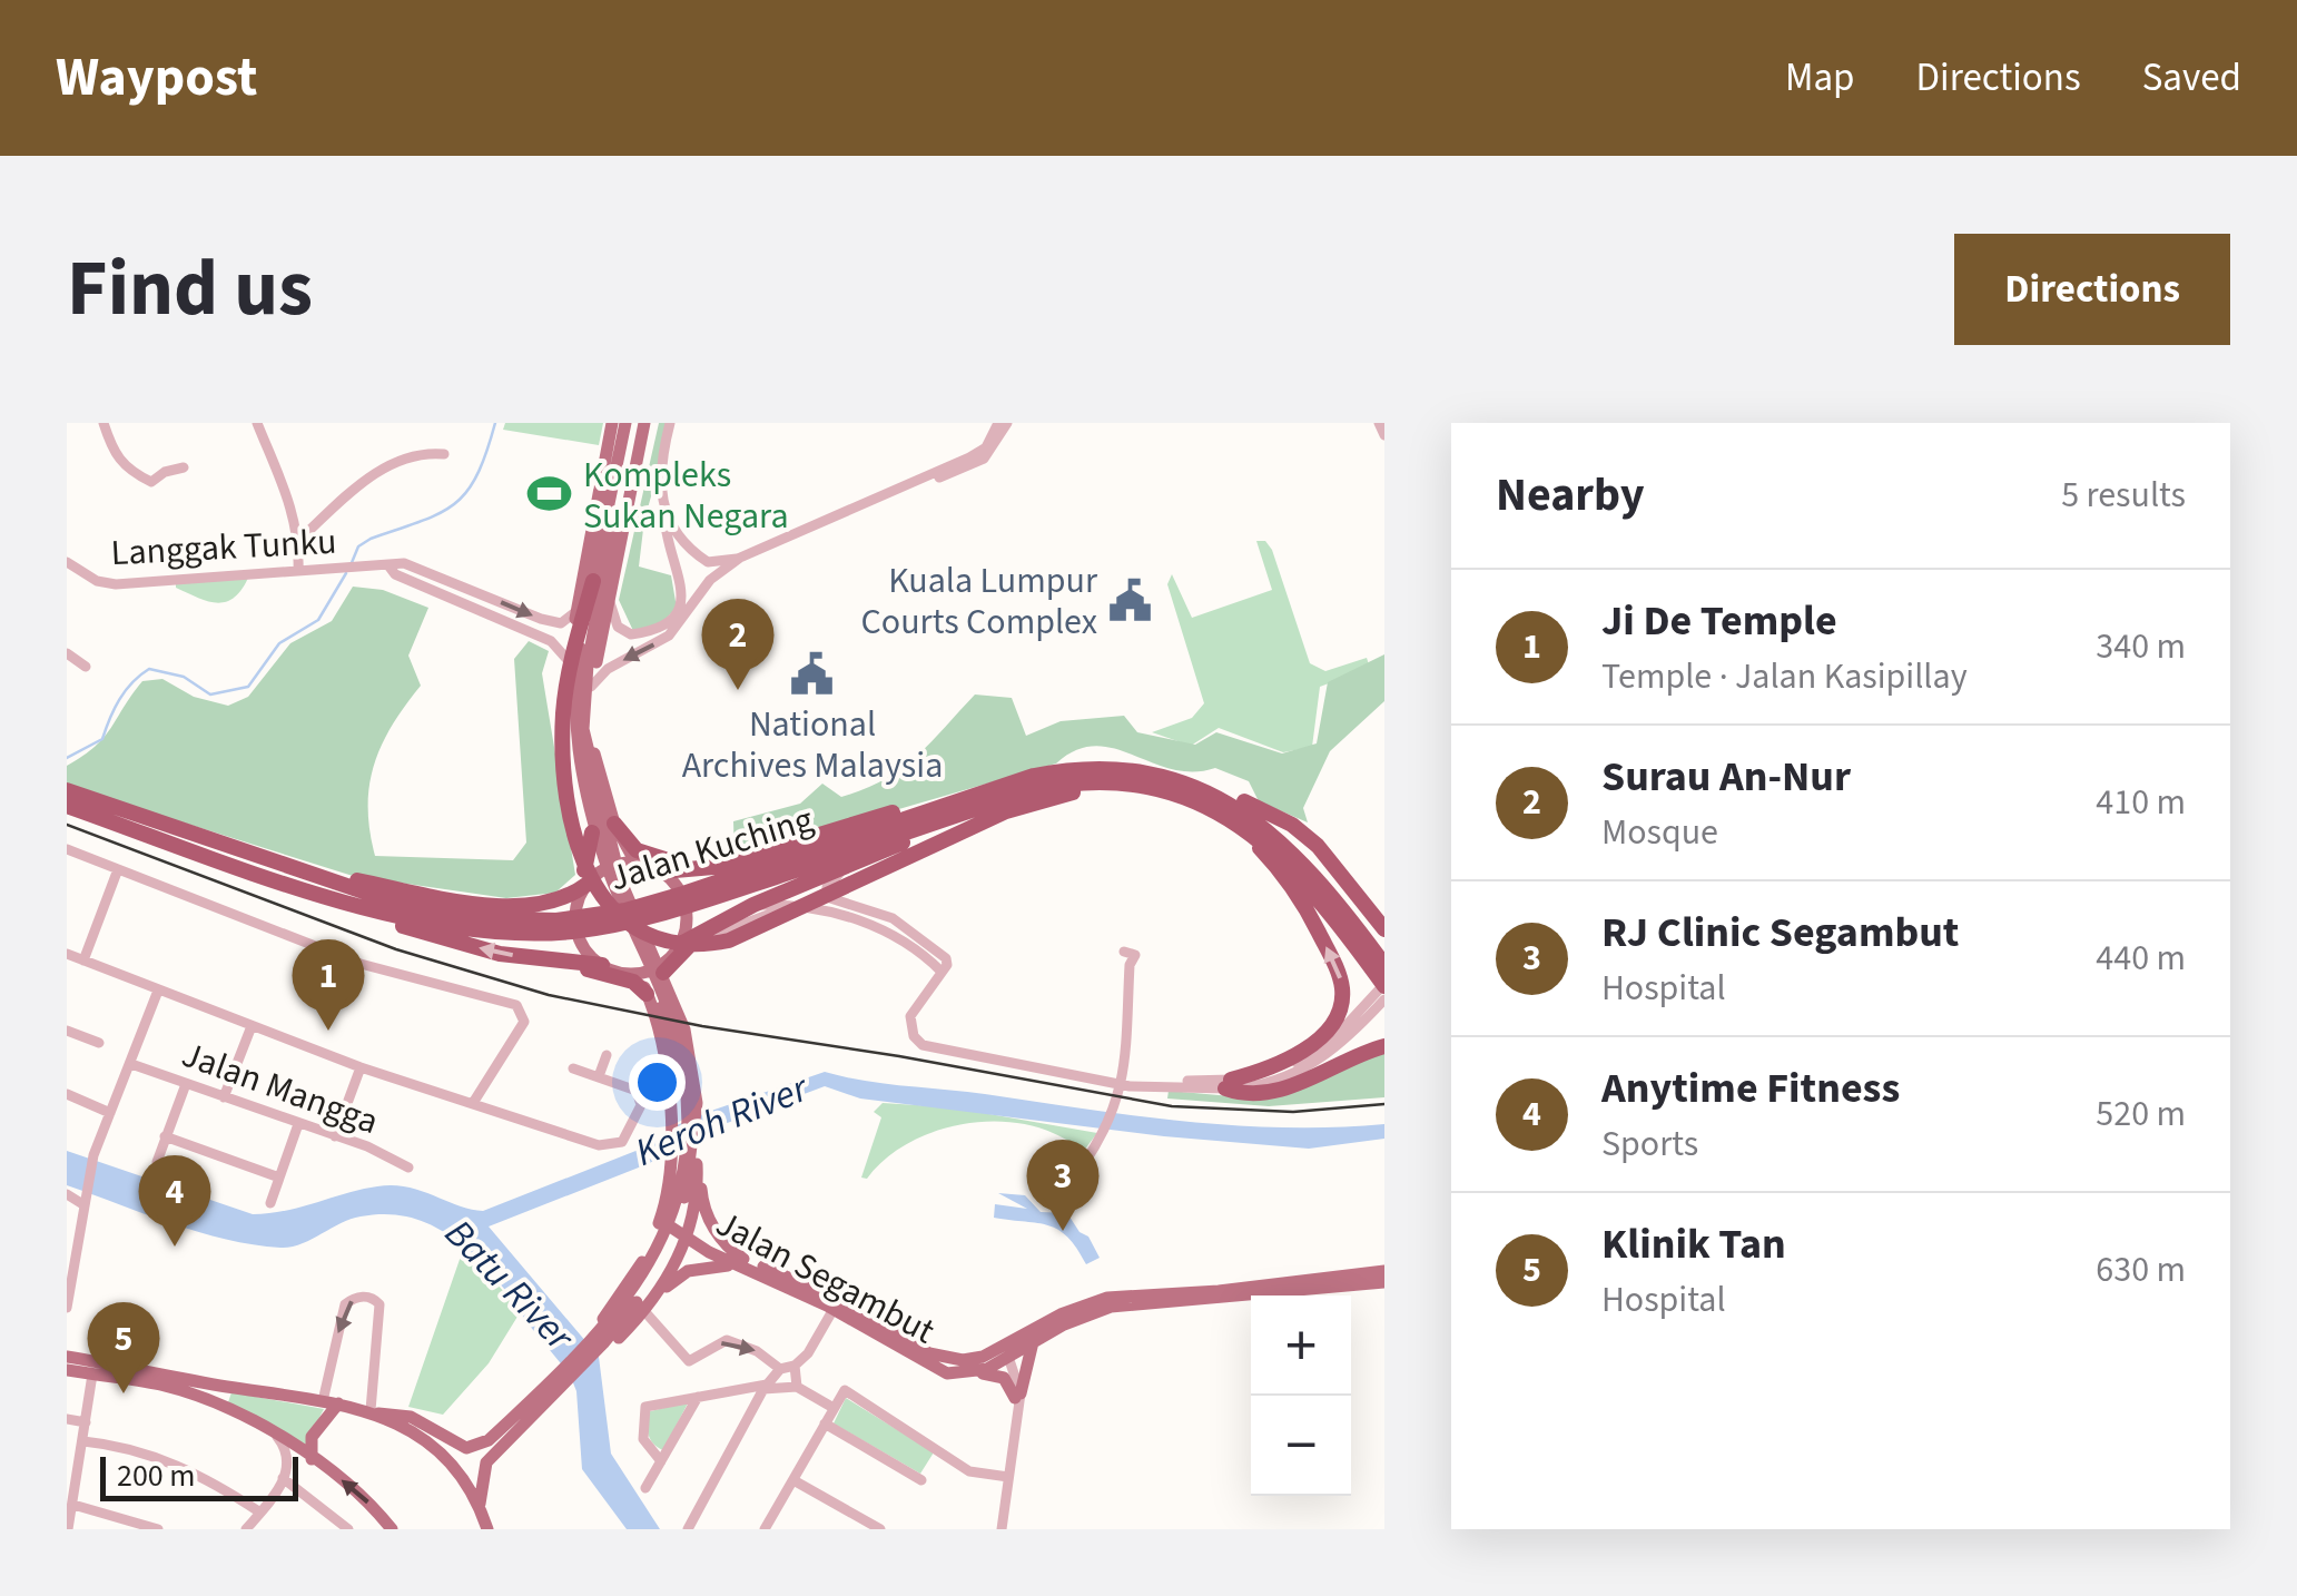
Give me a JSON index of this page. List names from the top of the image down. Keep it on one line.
{"streets":{"highway":["Jalan Kuching"],"main road":["Jalan Segambut"],"street":["Langgak Tunku","Jalan Mangga"]},"water":["Keroh River","Batu River"],"places":{"sports":["Kompleks Sukan Negara"],"public building":["Kuala Lumpur Courts Complex","National Archives Malaysia"]},"scale_bar":"200 m","page":{"header":"Waypost","nav":["Map","Directions","Saved"],"title":"Find us","buttons":"Directions","heading":["Nearby","5 results"],"list":[{"mark":"1","name":"Ji De Temple","note":"Temple · Jalan Kasipillay","value":"340 m"},{"mark":"2","name":"Surau An-Nur","note":"Mosque","value":"410 m"},{"mark":"3","name":"RJ Clinic Segambut","note":"Hospital","value":"440 m"},{"mark":"4","name":"Anytime Fitness","note":"Sports","value":"520 m"},{"mark":"5","name":"Klinik Tan","note":"Hospital","value":"630 m"}],"pins":["2","1","3","4","5"],"map_buttons":["+","−"],"scale":"200 m"}}
